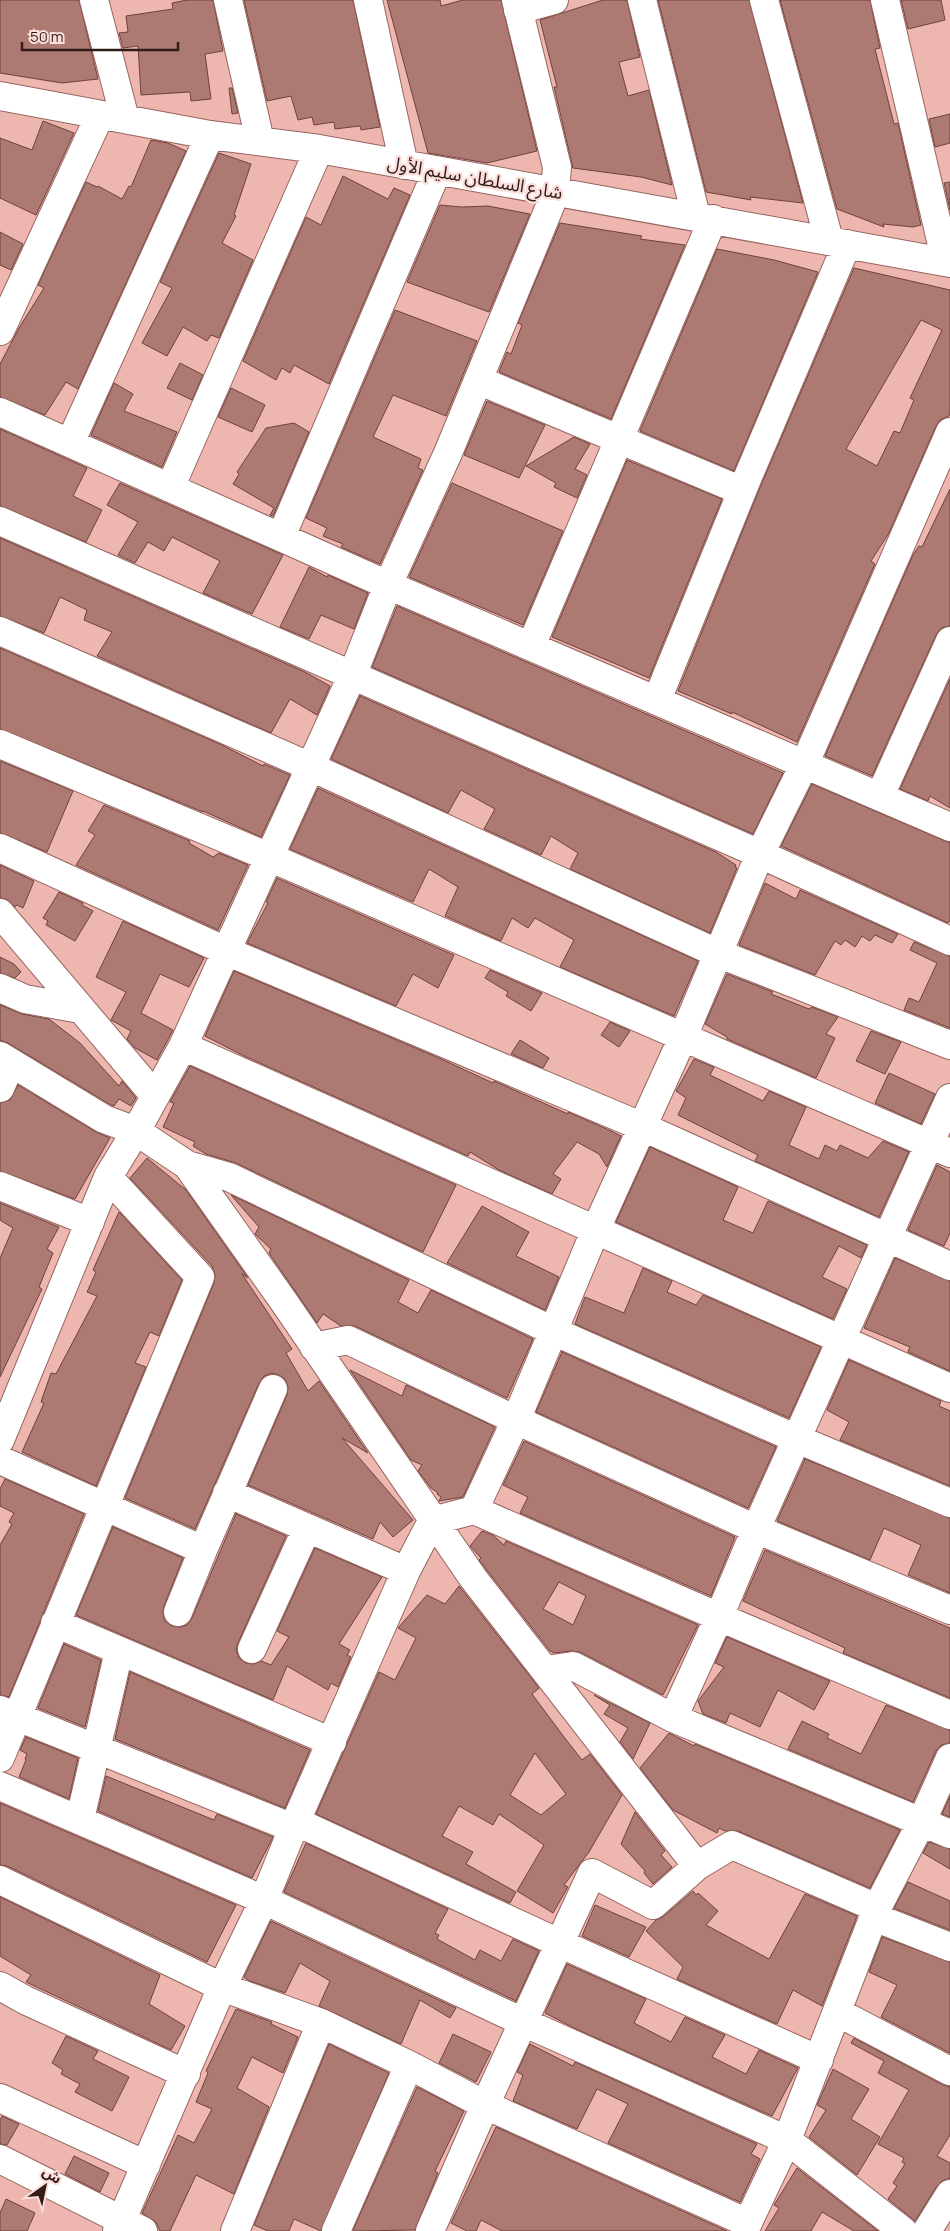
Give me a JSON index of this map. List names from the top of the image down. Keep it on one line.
{"streets":{"street":["شارع السلطان سليم الأول"]},"scale_bar":"50 m","north":"top right"}
